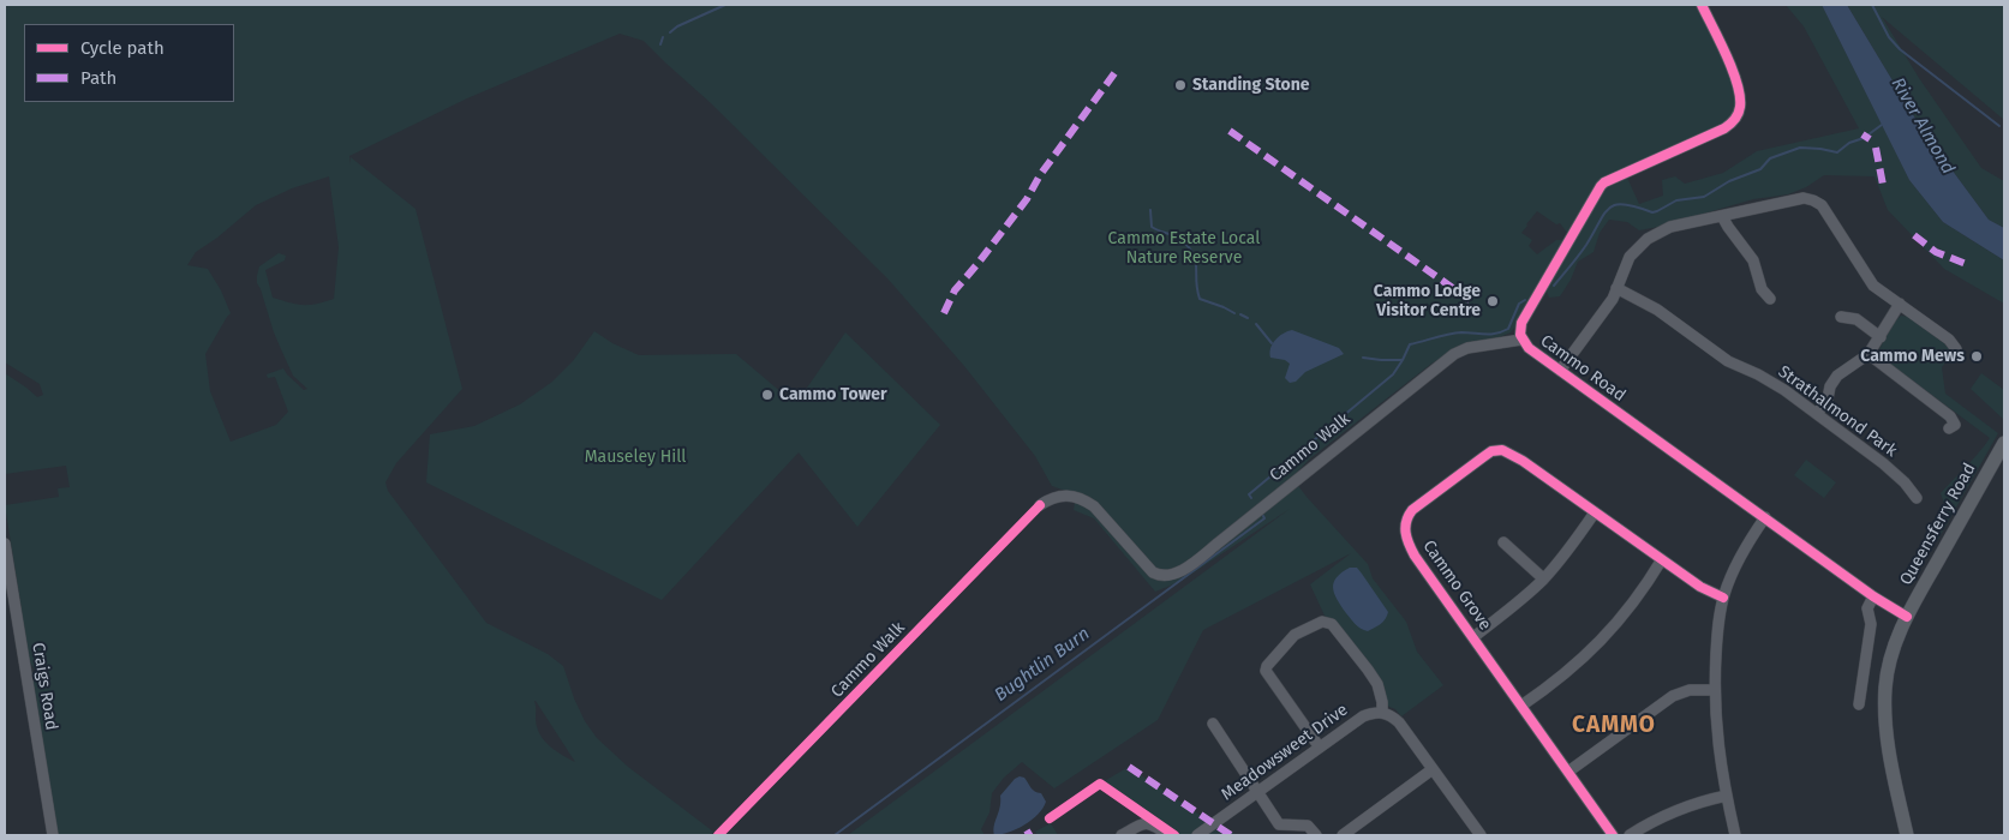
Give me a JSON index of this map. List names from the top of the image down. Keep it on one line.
{"streets":{"main road":["Queensferry Road"],"street":["Cammo Road","Strathalmond Park","Cammo Walk","Cammo Grove","Craigs Road","Meadowsweet Drive"]},"crossings":[["Cammo Road","Cammo Walk"],["Cammo Road","Queensferry Road"]],"districts":["CAMMO"],"water":["River Almond","Bughtlin Burn"],"parks":["Cammo Estate Local Nature Reserve","Mauseley Hill"],"places":["Standing Stone","Cammo Lodge Visitor Centre","Cammo Mews","Cammo Tower"],"legend":["Cycle path","Path"]}
